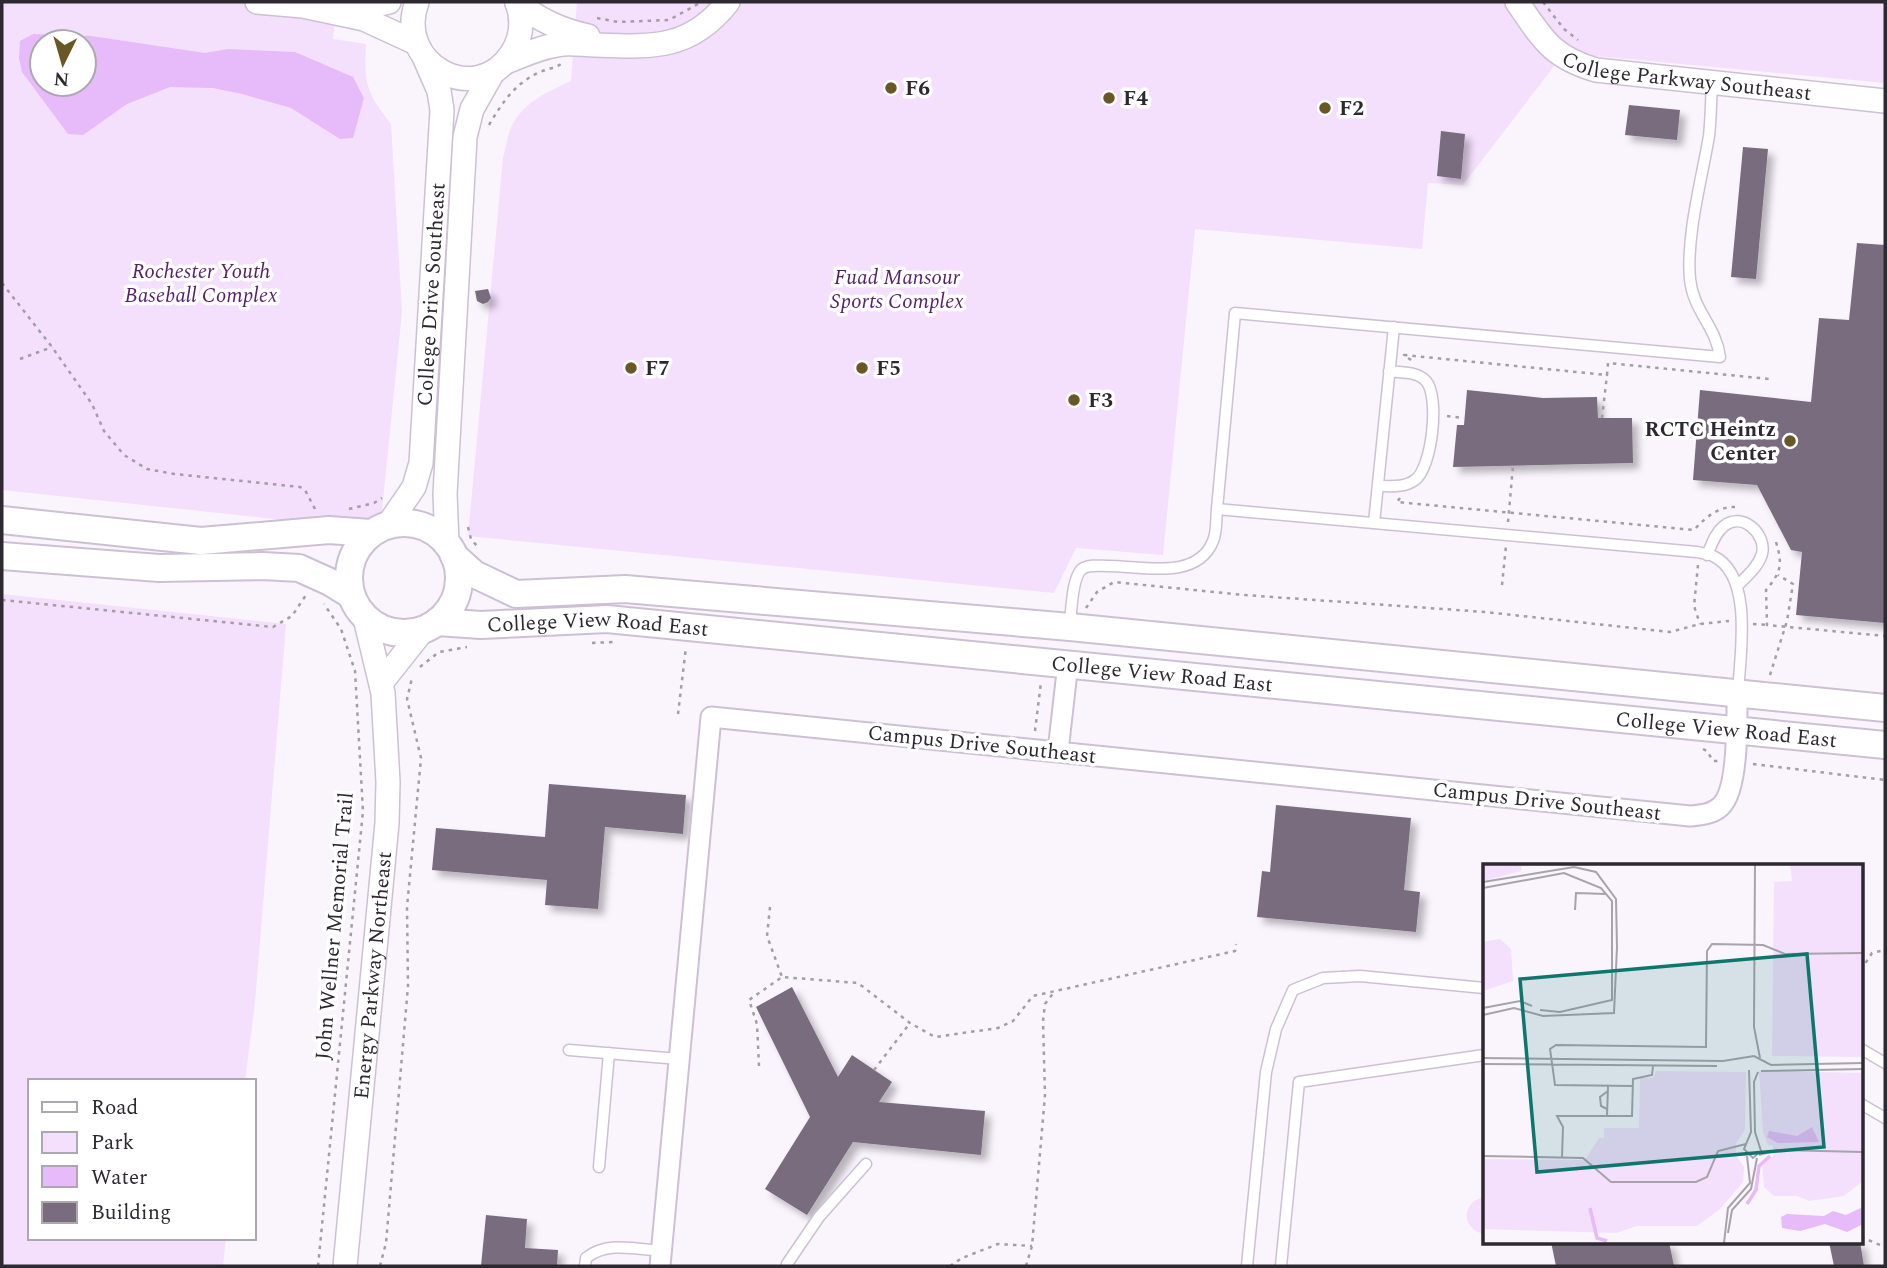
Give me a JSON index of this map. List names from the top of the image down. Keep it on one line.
{"streets":{"main road":["College View Road East"],"street":["College Parkway Southeast","College Drive Southeast","Campus Drive Southeast","Energy Parkway Northeast"],"path":["John Wellner Memorial Trail"]},"crossings":[["College Drive Southeast","College View Road East"],["College Drive Southeast","Energy Parkway Northeast"],["College View Road East","Campus Drive Southeast"],["College View Road East","Energy Parkway Northeast"]],"parks":["Rochester Youth Baseball Complex","Fuad Mansour Sports Complex"],"places":["F6","F4","F2","F7","F5","F3","RCTC Heintz Center"],"legend":["Road","Park","Water","Building"],"north":"bottom"}
